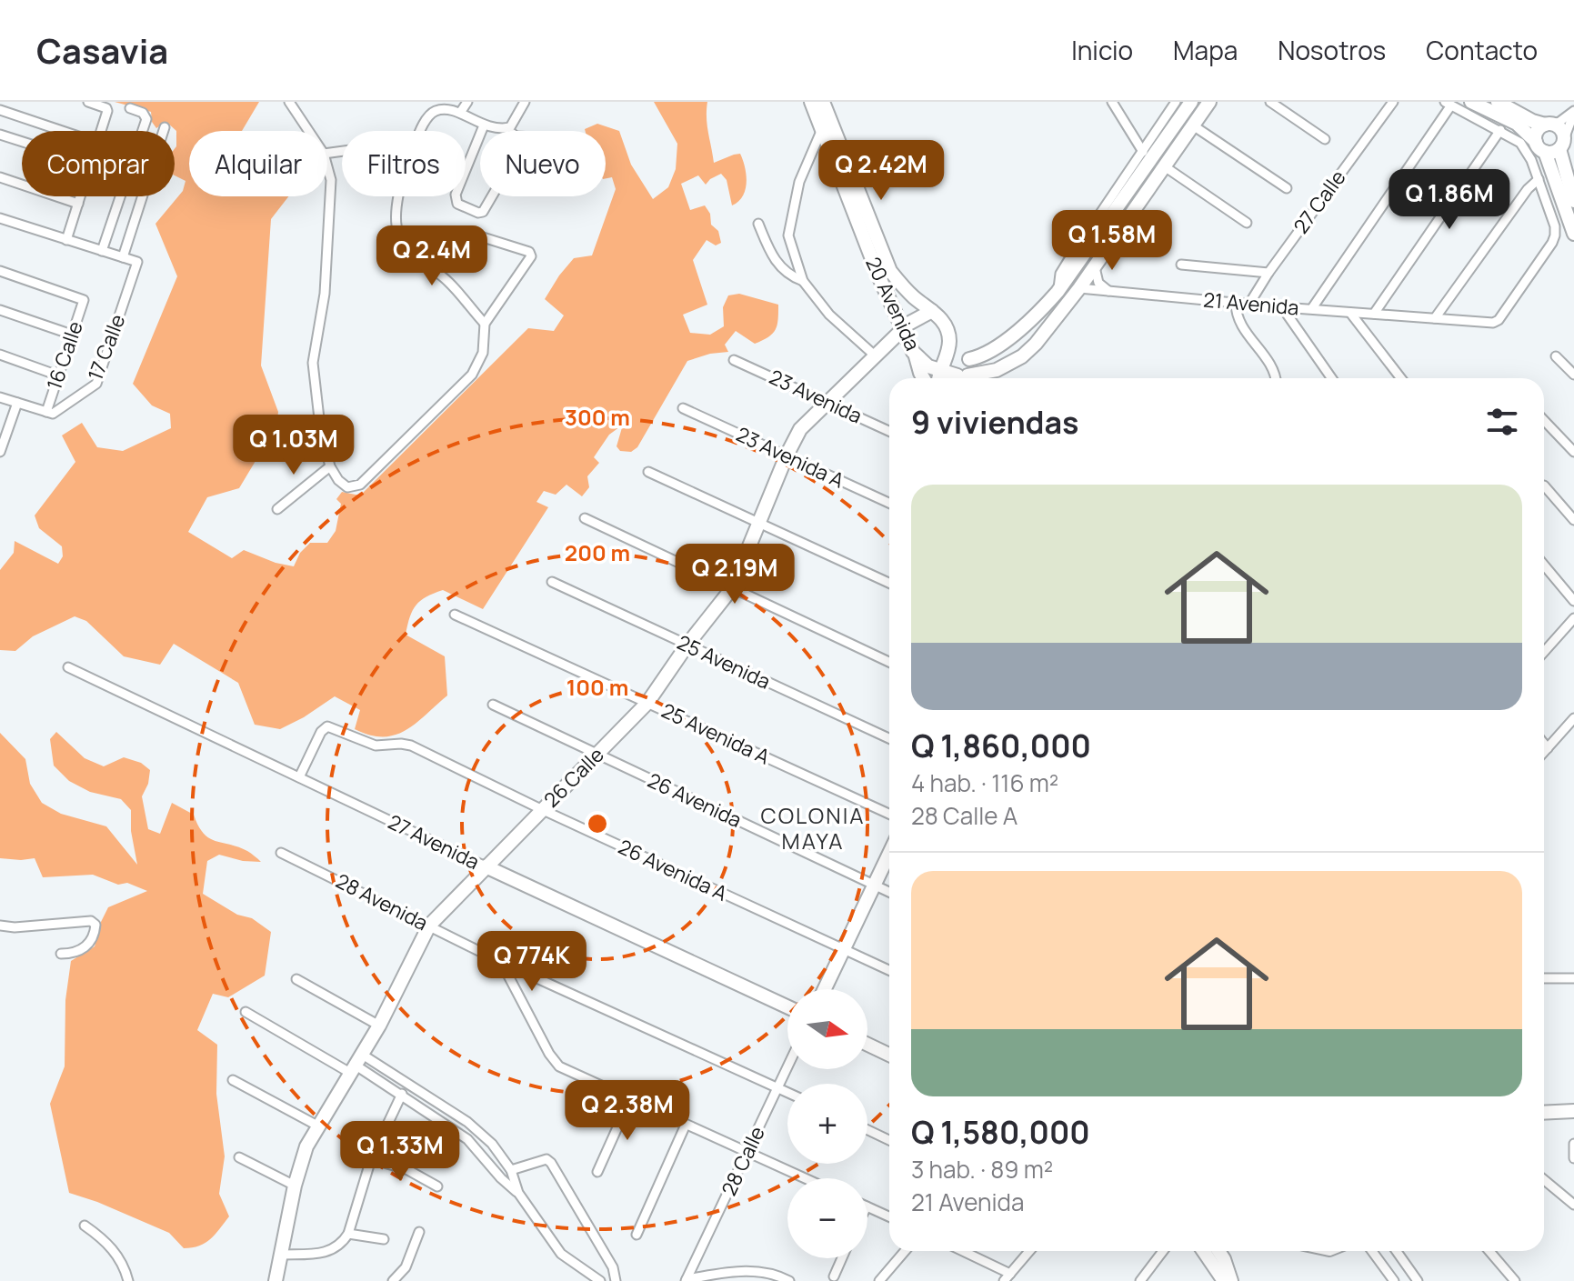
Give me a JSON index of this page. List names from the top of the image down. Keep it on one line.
{"streets":{"street":["27 Calle","20 Avenida","21 Avenida","17 Calle","16 Calle","23 Avenida","23 Avenida A","25 Avenida","25 Avenida A","26 Calle","26 Avenida","27 Avenida","26 Avenida A","28 Avenida","28 Calle"]},"crossings":[["27 Calle","21 Avenida"],["20 Avenida","26 Calle"],["17 Calle","16 Calle"],["23 Avenida","26 Calle"],["23 Avenida A","26 Calle"],["25 Avenida","26 Calle"],["25 Avenida A","26 Calle"],["26 Calle","26 Avenida"],["26 Calle","27 Avenida"],["26 Calle","26 Avenida A"],["26 Calle","28 Avenida"],["27 Avenida","26 Avenida A"],["28 Avenida","28 Calle"]],"districts":["COLONIA MAYA"],"north":"right","page":{"header":"Casavia","nav":["Inicio","Mapa","Nosotros","Contacto"],"chip":["Comprar","Alquilar","Filtros","Nuevo"],"price":["Q 2.42M","Q 1.86M","Q 1.58M","Q 2.4M","Q 1.03M","Q 2.19M","Q 774K","Q 2.38M","Q 1.33M"],"heading":"9 viviendas","list":[{"name":"Q 1,860,000","note":"4 hab. · 116 m² · 28 Calle A"},{"name":"Q 1,580,000","note":"3 hab. · 89 m² · 21 Avenida"}],"map_buttons":["+","−"]},"rings":["300 m","200 m","100 m"]}
